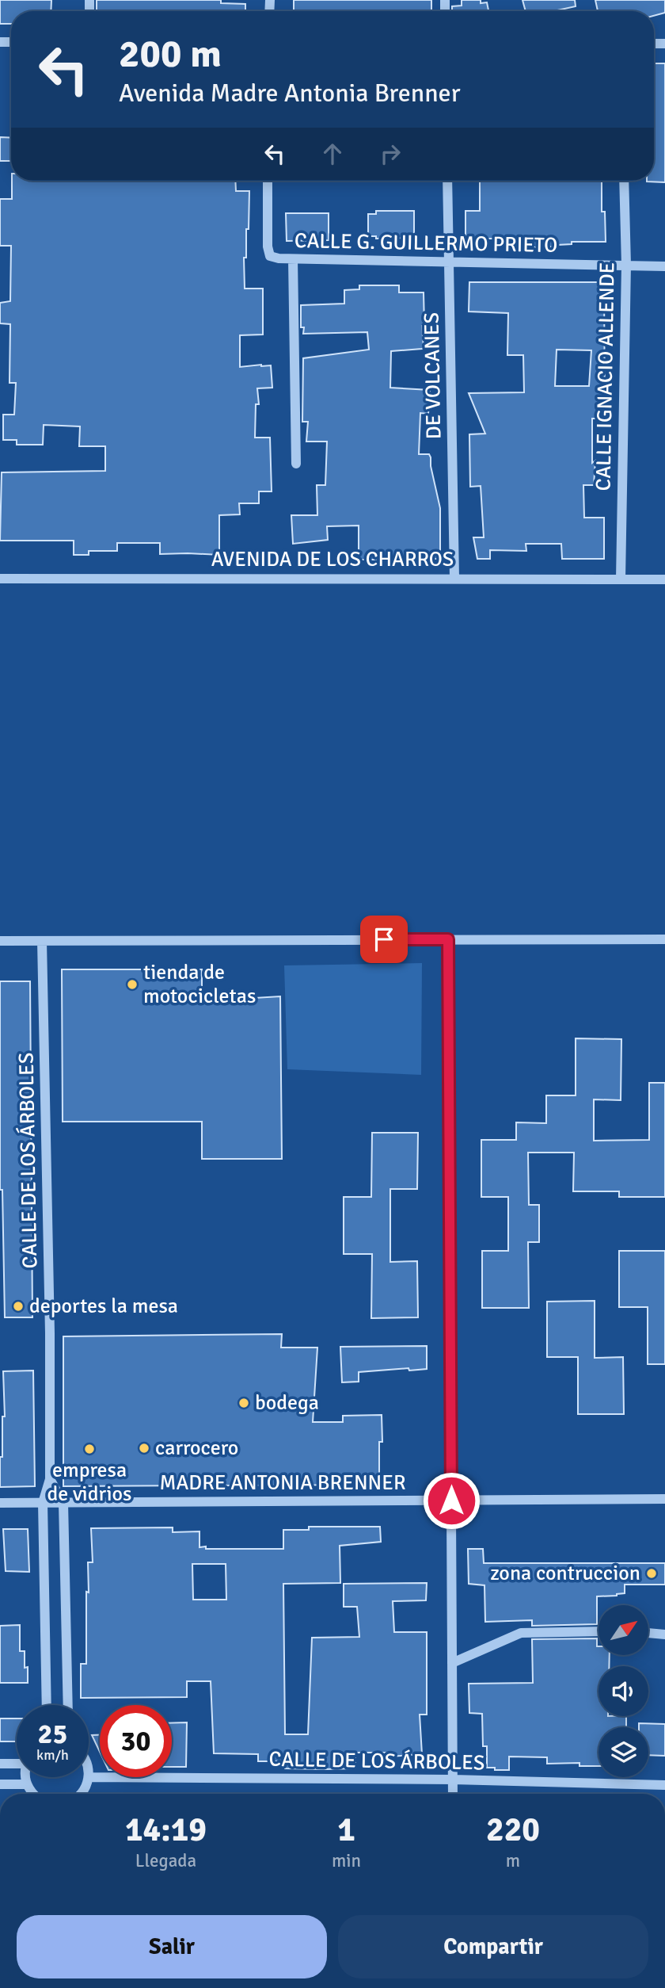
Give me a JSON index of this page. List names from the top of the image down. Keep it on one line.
{"streets":{"street":["CALLE G. GUILLERMO PRIETO","DE VOLCANES","CALLE IGNACIO ALLENDE","AVENIDA DE LOS CHARROS","CALLE DE LOS ÁRBOLES","MADRE ANTONIA BRENNER"]},"crossings":[["CALLE G. GUILLERMO PRIETO","DE VOLCANES"],["CALLE G. GUILLERMO PRIETO","CALLE IGNACIO ALLENDE"],["DE VOLCANES","AVENIDA DE LOS CHARROS"],["CALLE IGNACIO ALLENDE","AVENIDA DE LOS CHARROS"],["CALLE DE LOS ÁRBOLES","MADRE ANTONIA BRENNER"]],"places":["tienda de motocicletas","deportes la mesa","bodega","carrocero","empresa de vidrios","zona contruccion"],"north":"top right","page":{"turn":["200 m","Avenida Madre Antonia Brenner"],"speed":"25 km/h","limit":"30","eta":["14:19","Llegada","1","min","220","m"],"buttons":["Salir","Compartir"]}}
